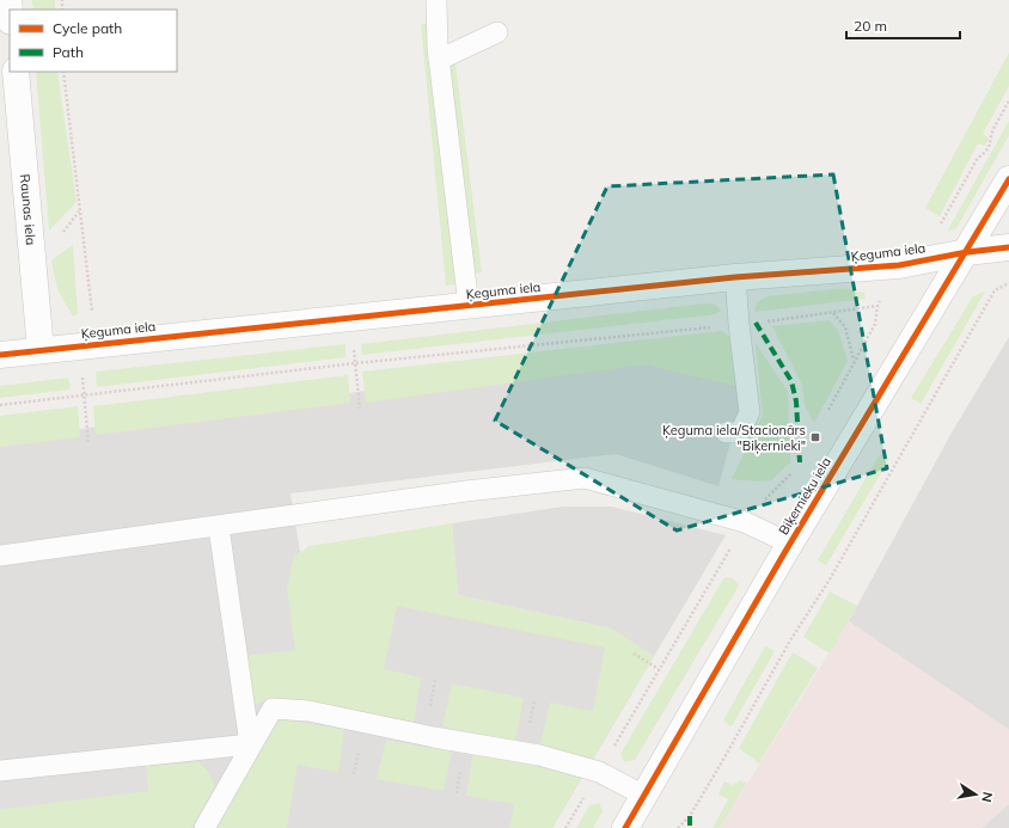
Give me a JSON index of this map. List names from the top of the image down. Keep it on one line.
{"streets":{"street":["Raunas iela","Ķeguma iela","Biķernieku iela"]},"crossings":[["Raunas iela","Ķeguma iela"],["Ķeguma iela","Biķernieku iela"]],"places":{"transit":["Ķeguma iela/Stacionārs \"Biķernieki\""]},"legend":["Cycle path","Path"],"scale_bar":"20 m","north":"right"}
